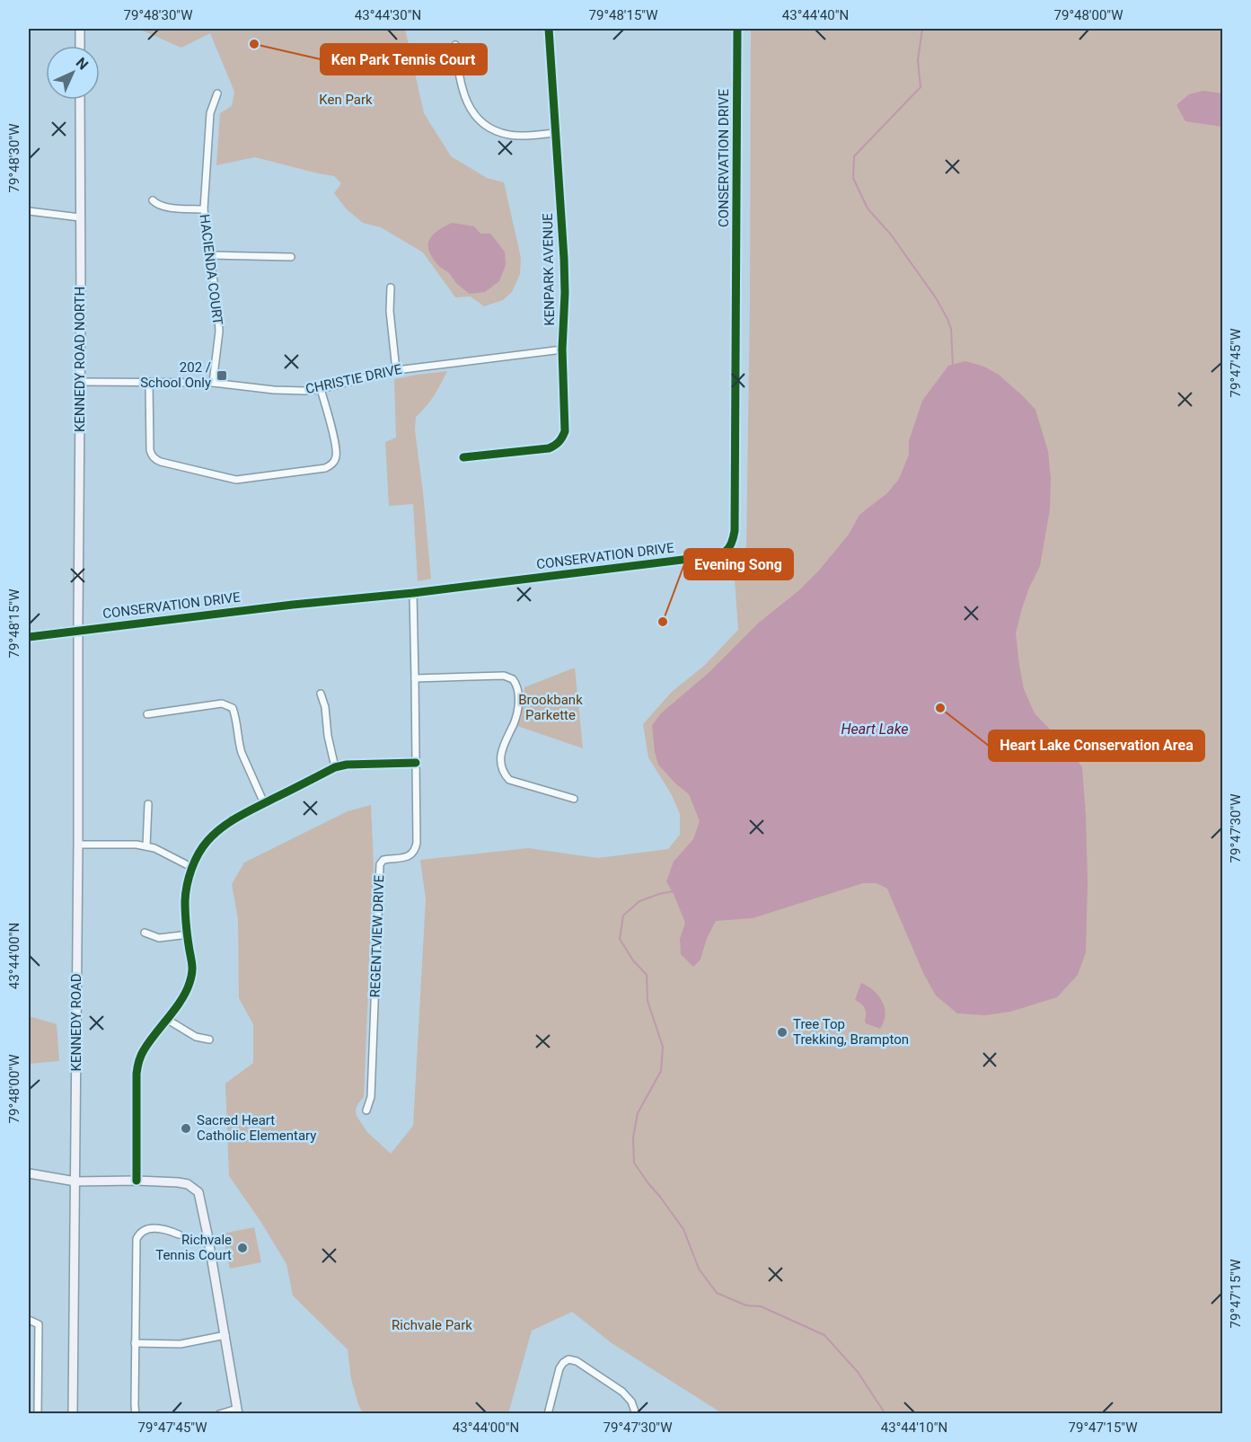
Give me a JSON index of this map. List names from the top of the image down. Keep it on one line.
{"streets":{"main road":["CONSERVATION DRIVE","KENNEDY ROAD NORTH","KENNEDY ROAD"],"street":["HACIENDA COURT","KENPARK AVENUE","CHRISTIE DRIVE","REGENTVIEW DRIVE"]},"crossings":[["CONSERVATION DRIVE","KENNEDY ROAD NORTH"],["CONSERVATION DRIVE","REGENTVIEW DRIVE"],["CONSERVATION DRIVE","KENNEDY ROAD"],["HACIENDA COURT","CHRISTIE DRIVE"],["KENPARK AVENUE","CHRISTIE DRIVE"],["KENNEDY ROAD NORTH","CHRISTIE DRIVE"],["KENNEDY ROAD NORTH","KENNEDY ROAD"]],"water":["Heart Lake"],"parks":["Ken Park","Brookbank Parkette","Richvale Park"],"places":{"other":["Ken Park Tennis Court","Evening Song","Heart Lake Conservation Area","Tree Top Trekking, Brampton","Sacred Heart Catholic Elementary","Richvale Tennis Court"],"transit":["202 / School Only"]},"north":"top right","coordinates":["79°48'30\"W","43°44'30\"N","79°48'15\"W","43°44'40\"N","79°48'00\"W","79°47'45\"W","79°47'30\"W","43°44'00\"N","79°47'15\"W","43°44'10\"N"]}
